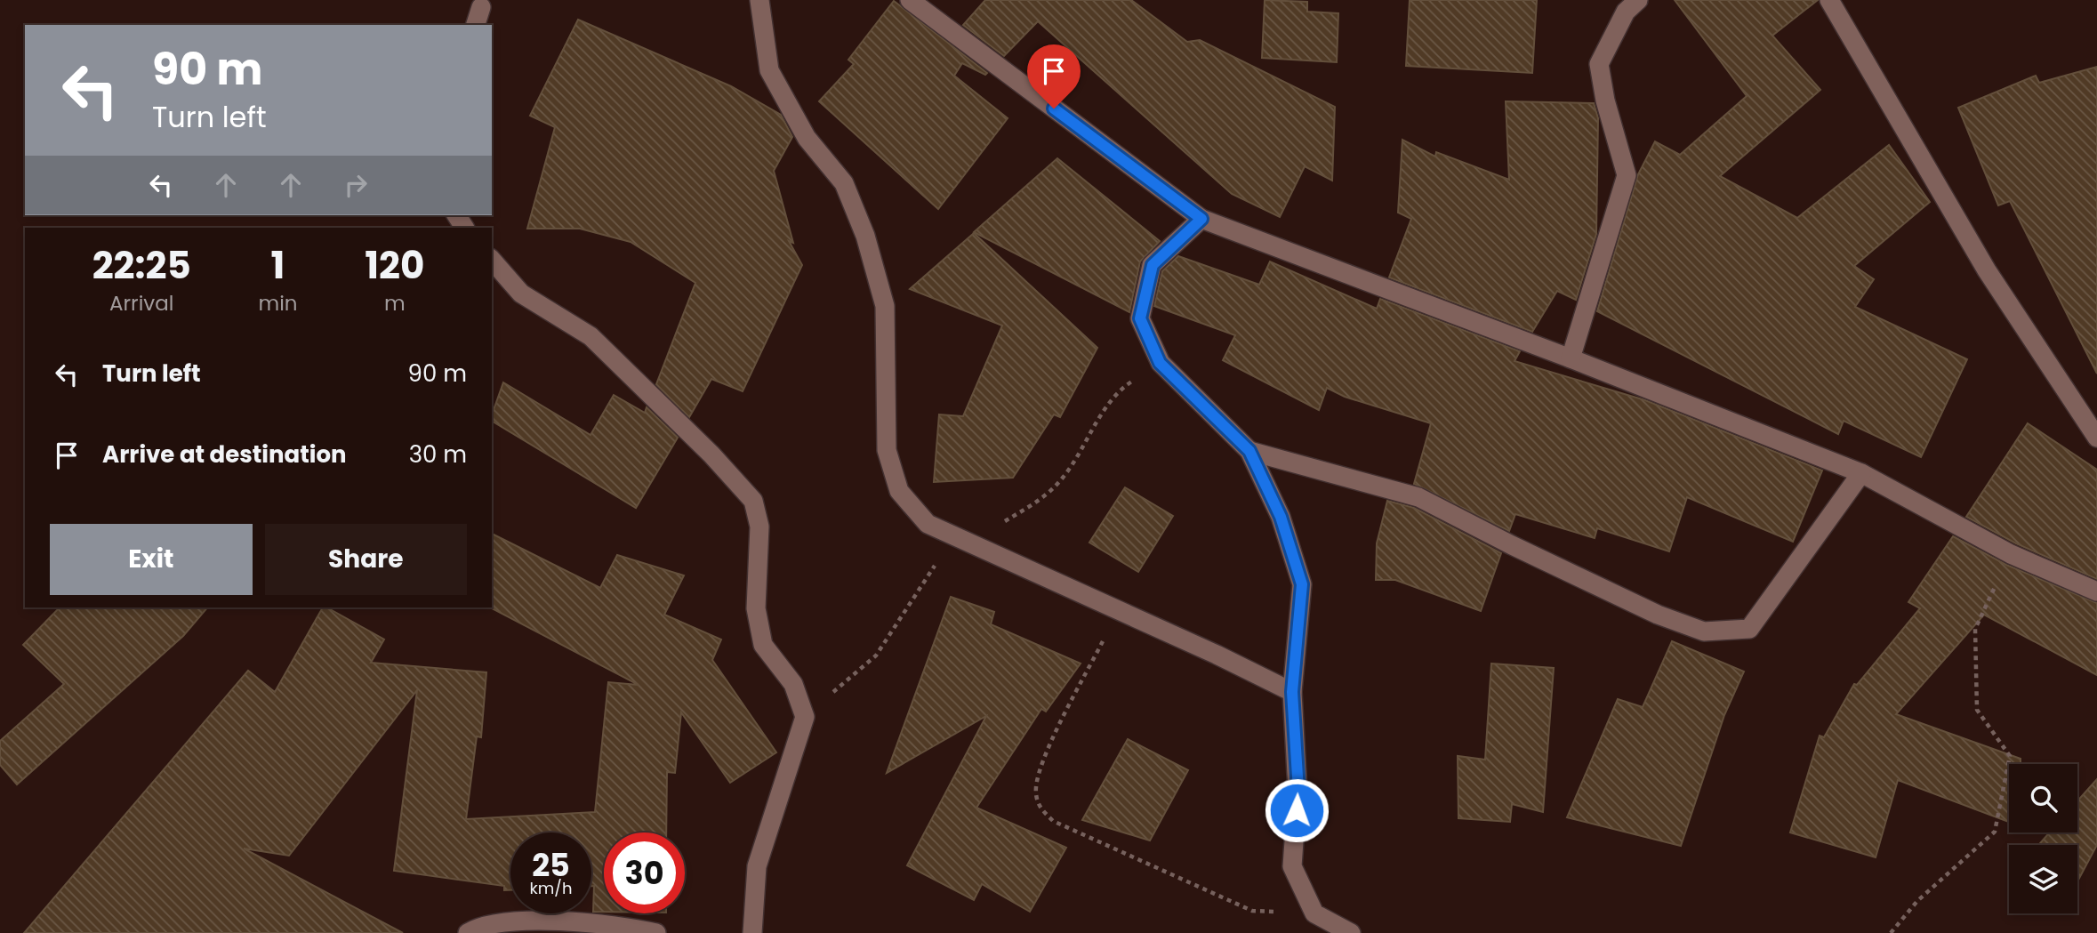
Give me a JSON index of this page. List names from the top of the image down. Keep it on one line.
{"page":{"turn":["90 m","Turn left"],"eta":["22:25","Arrival","1","min","120","m"],"list":[{"name":"Turn left","value":"90 m"},{"name":"Arrive at destination","value":"30 m"}],"buttons":["Exit","Share"],"speed":"25 km/h","limit":"30"}}
